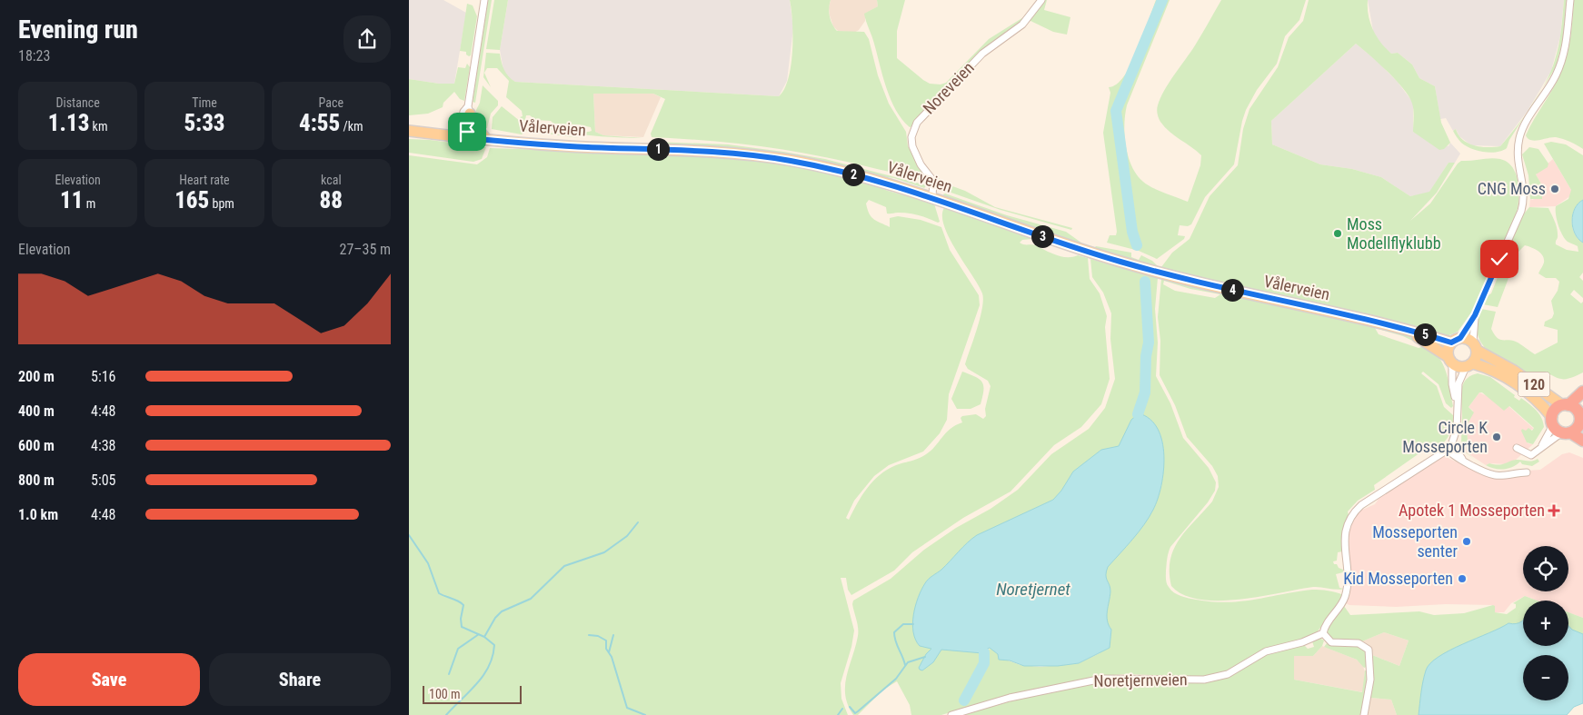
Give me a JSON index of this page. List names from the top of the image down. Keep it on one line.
{"streets":{"main road":["Vålerveien","120"],"street":["Noreveien","Noretjernveien"]},"crossings":[["Noreveien","Vålerveien"],["Vålerveien","120"]],"water":["Noretjernet"],"places":{"other":["CNG Moss","Moss Modellflyklubb","Circle K Mosseporten","Mosseporten senter","Kid Mosseporten"],"health":["Apotek 1 Mosseporten"]},"scale_bar":"100 m","page":{"heading":["Evening run","18:23"],"stats":[["Distance","1.13 km"],["Time","5:33"],["Pace","4:55 /km"],["Elevation","11 m"],["Heart rate","165 bpm"],["kcal","88"]],"pins":["1","2","3","4","5"],"chart":["Elevation","27–35 m"],"list":[{"name":"200 m","note":"5:16"},{"name":"400 m","note":"4:48"},{"name":"600 m","note":"4:38"},{"name":"800 m","note":"5:05"},{"name":"1.0 km","note":"4:48"}],"map_buttons":["+","−"],"buttons":["Save","Share"],"scale":"100 m"}}
